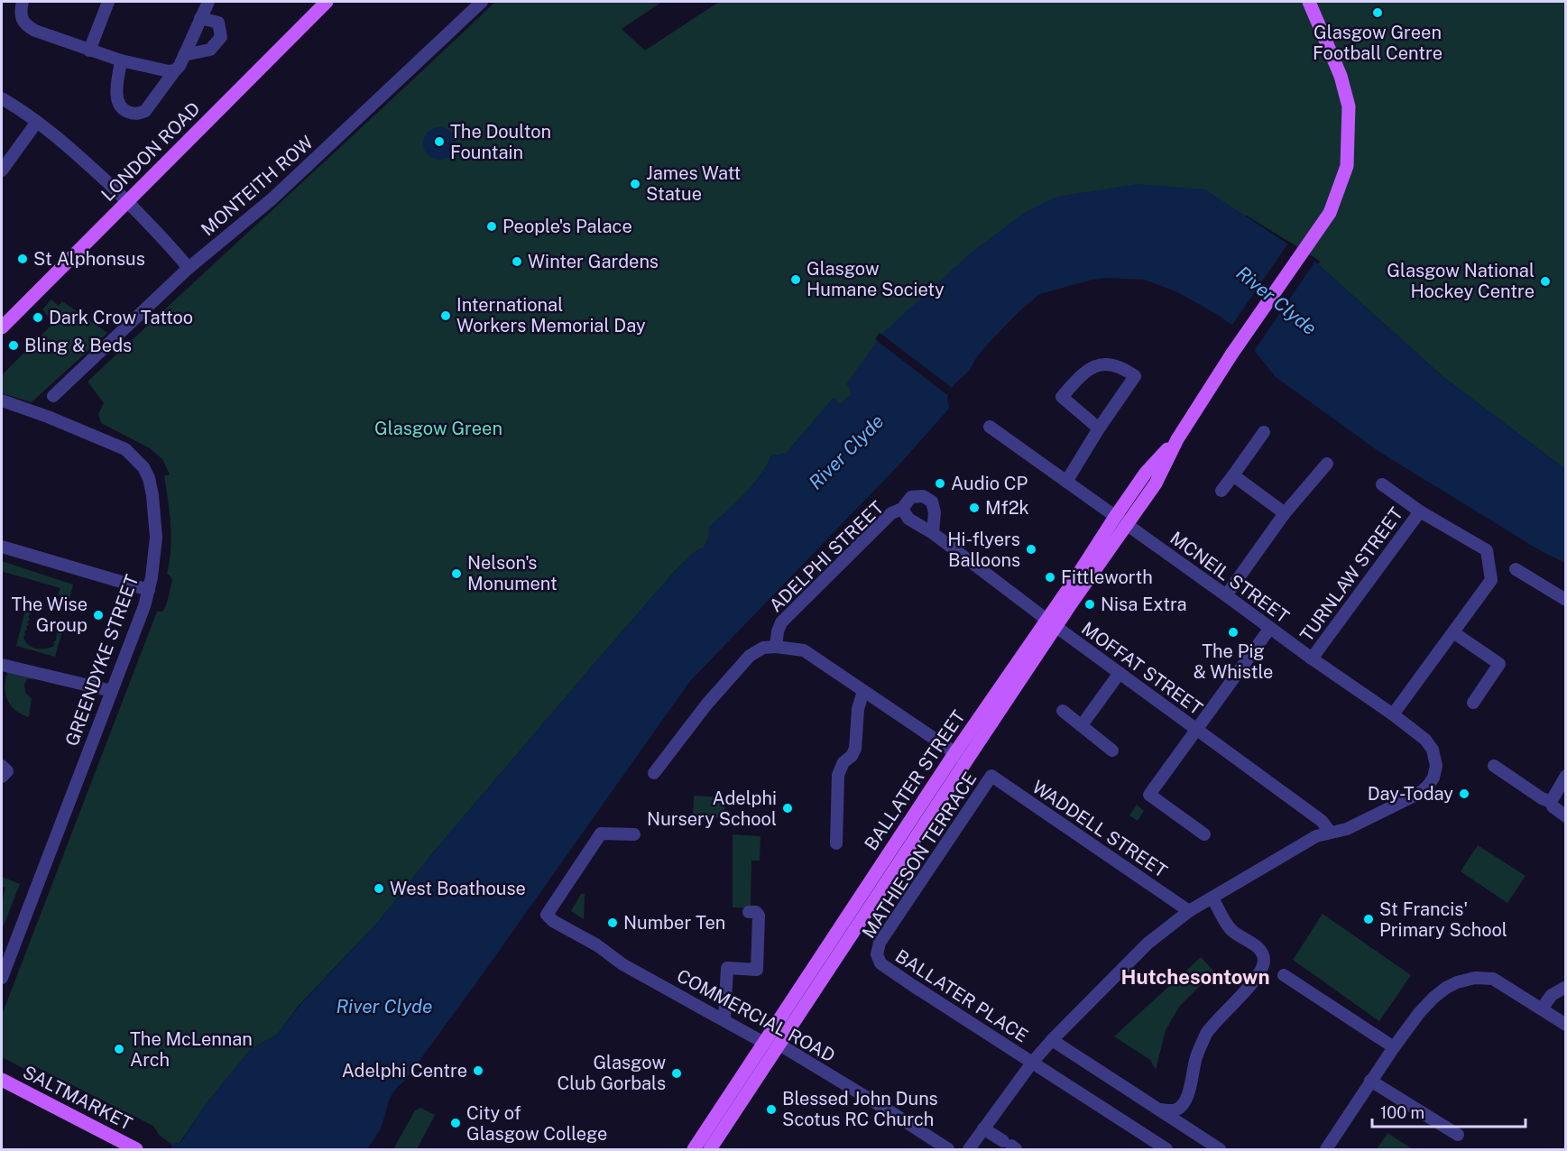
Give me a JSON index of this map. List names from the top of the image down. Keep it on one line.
{"streets":{"main road":["LONDON ROAD","BALLATER STREET","SALTMARKET"],"street":["MONTEITH ROW","ADELPHI STREET","TURNLAW STREET","MCNEIL STREET","GREENDYKE STREET","MOFFAT STREET","WADDELL STREET","MATHIESON TERRACE","BALLATER PLACE","COMMERCIAL ROAD"]},"crossings":[["ADELPHI STREET","MOFFAT STREET"],["TURNLAW STREET","MCNEIL STREET"],["MCNEIL STREET","MOFFAT STREET"],["MCNEIL STREET","BALLATER STREET"],["MOFFAT STREET","BALLATER STREET"],["BALLATER STREET","COMMERCIAL ROAD"],["WADDELL STREET","MATHIESON TERRACE"],["MATHIESON TERRACE","BALLATER PLACE"]],"districts":["Hutchesontown"],"water":["River Clyde"],"parks":["Glasgow Green"],"places":["Glasgow Green Football Centre","The Doulton Fountain","James Watt Statue","People's Palace","St Alphonsus","Winter Gardens","Glasgow Humane Society","Glasgow National Hockey Centre","International Workers Memorial Day","Dark Crow Tattoo","Bling & Beds","Audio CP","Mf2k","Hi-flyers Balloons","Nelson's Monument","Fittleworth","Nisa Extra","The Wise Group","The Pig & Whistle","Day-Today","Adelphi Nursery School","West Boathouse","St Francis' Primary School","Number Ten","The McLennan Arch","Adelphi Centre","Glasgow Club Gorbals","Blessed John Duns Scotus RC Church","City of Glasgow College"],"scale_bar":"100 m"}
